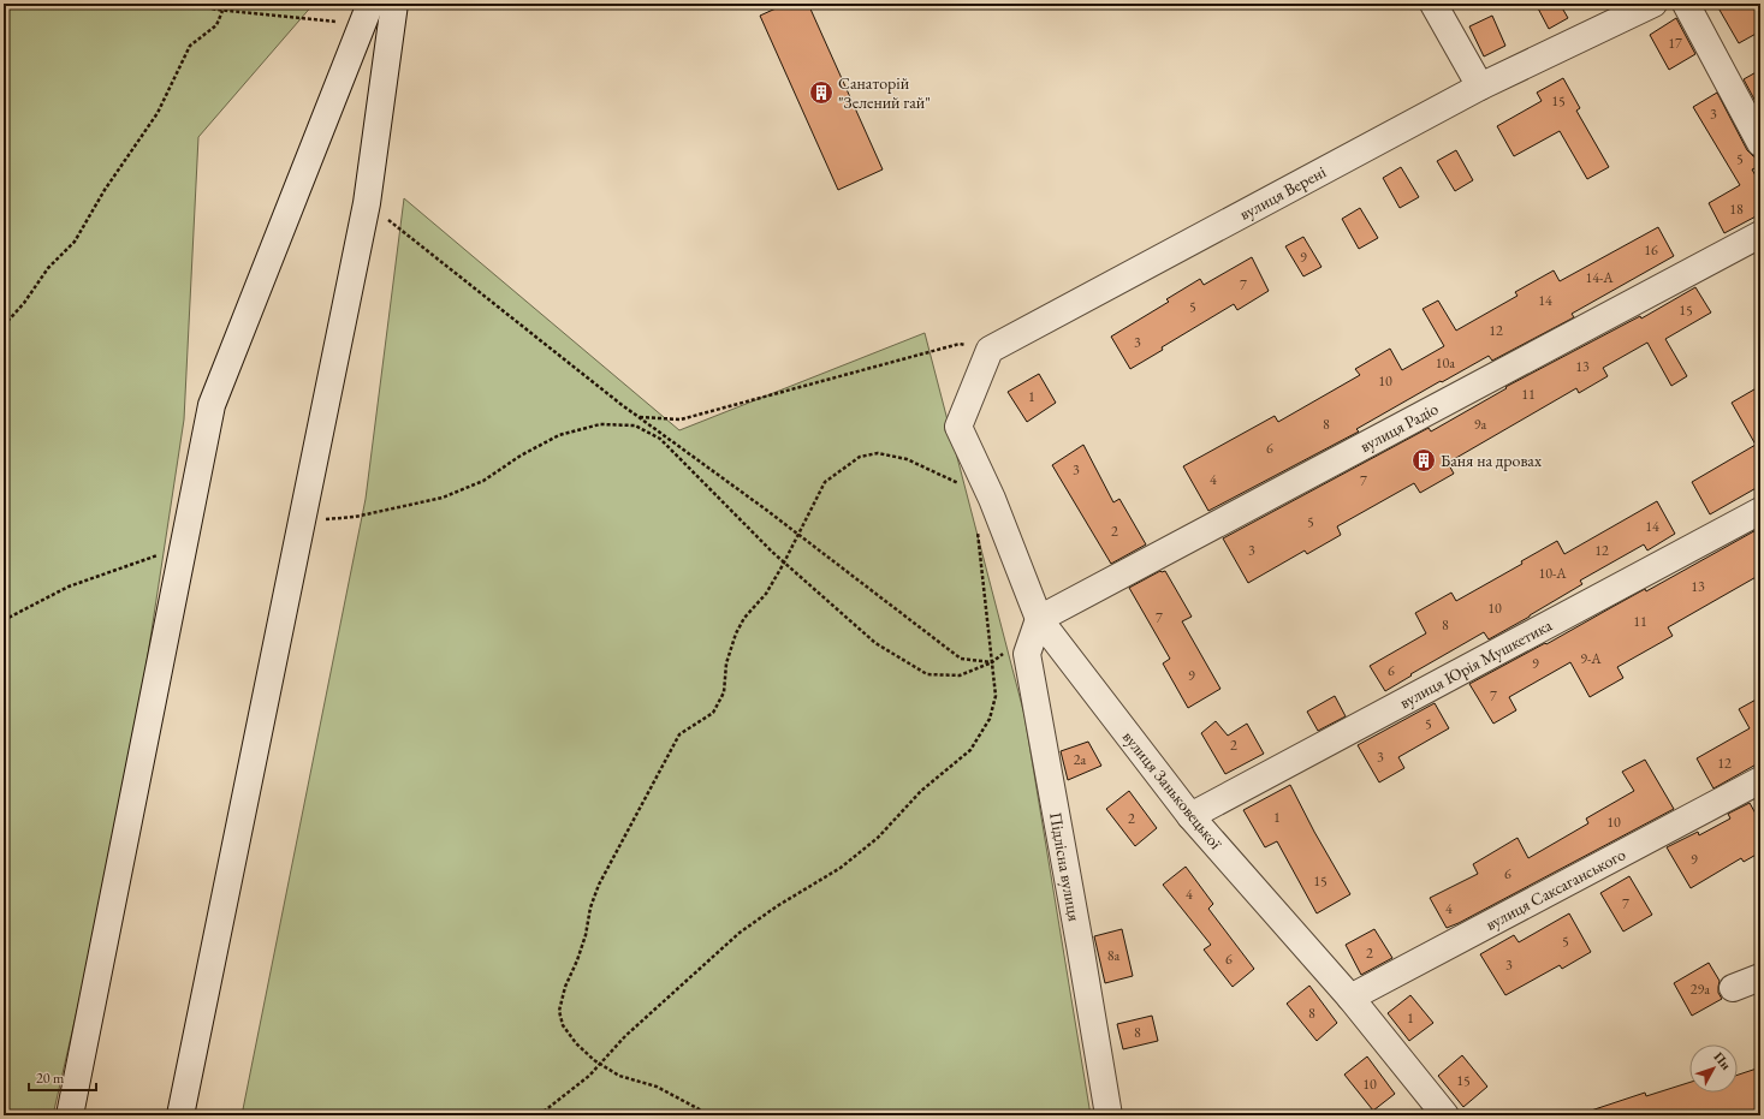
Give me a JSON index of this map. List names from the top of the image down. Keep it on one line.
{"streets":{"street":["вулиця Верені","вулиця Радіо","вулиця Юрія Мушкетика","вулиця Заньковецької","Підлісна вулиця","вулиця Саксаганського"]},"crossings":[["вулиця Верені","вулиця Заньковецької"],["вулиця Радіо","вулиця Заньковецької"],["вулиця Радіо","Підлісна вулиця"],["вулиця Юрія Мушкетика","вулиця Заньковецької"],["вулиця Заньковецької","Підлісна вулиця"],["вулиця Заньковецької","вулиця Саксаганського"]],"places":{"building":["Санаторій \"Зелений гай\"","Баня на дровах"]},"house_numbers":["17","15","3","5","18","16","9","14-А","7","14","5","15","12","3","10а","13","10","11","1","8","9а","6","3","4","7","5","14","2","3","12","10-А","13","10","7","11","8","9-А","9","6","9","7","5","2","3","2а","12","1","2","10","9","6","15","4","7","4","5","2","8а","6","3","29а","8","1","8","15","10"],"scale_bar":"20 m","north":"top right"}
